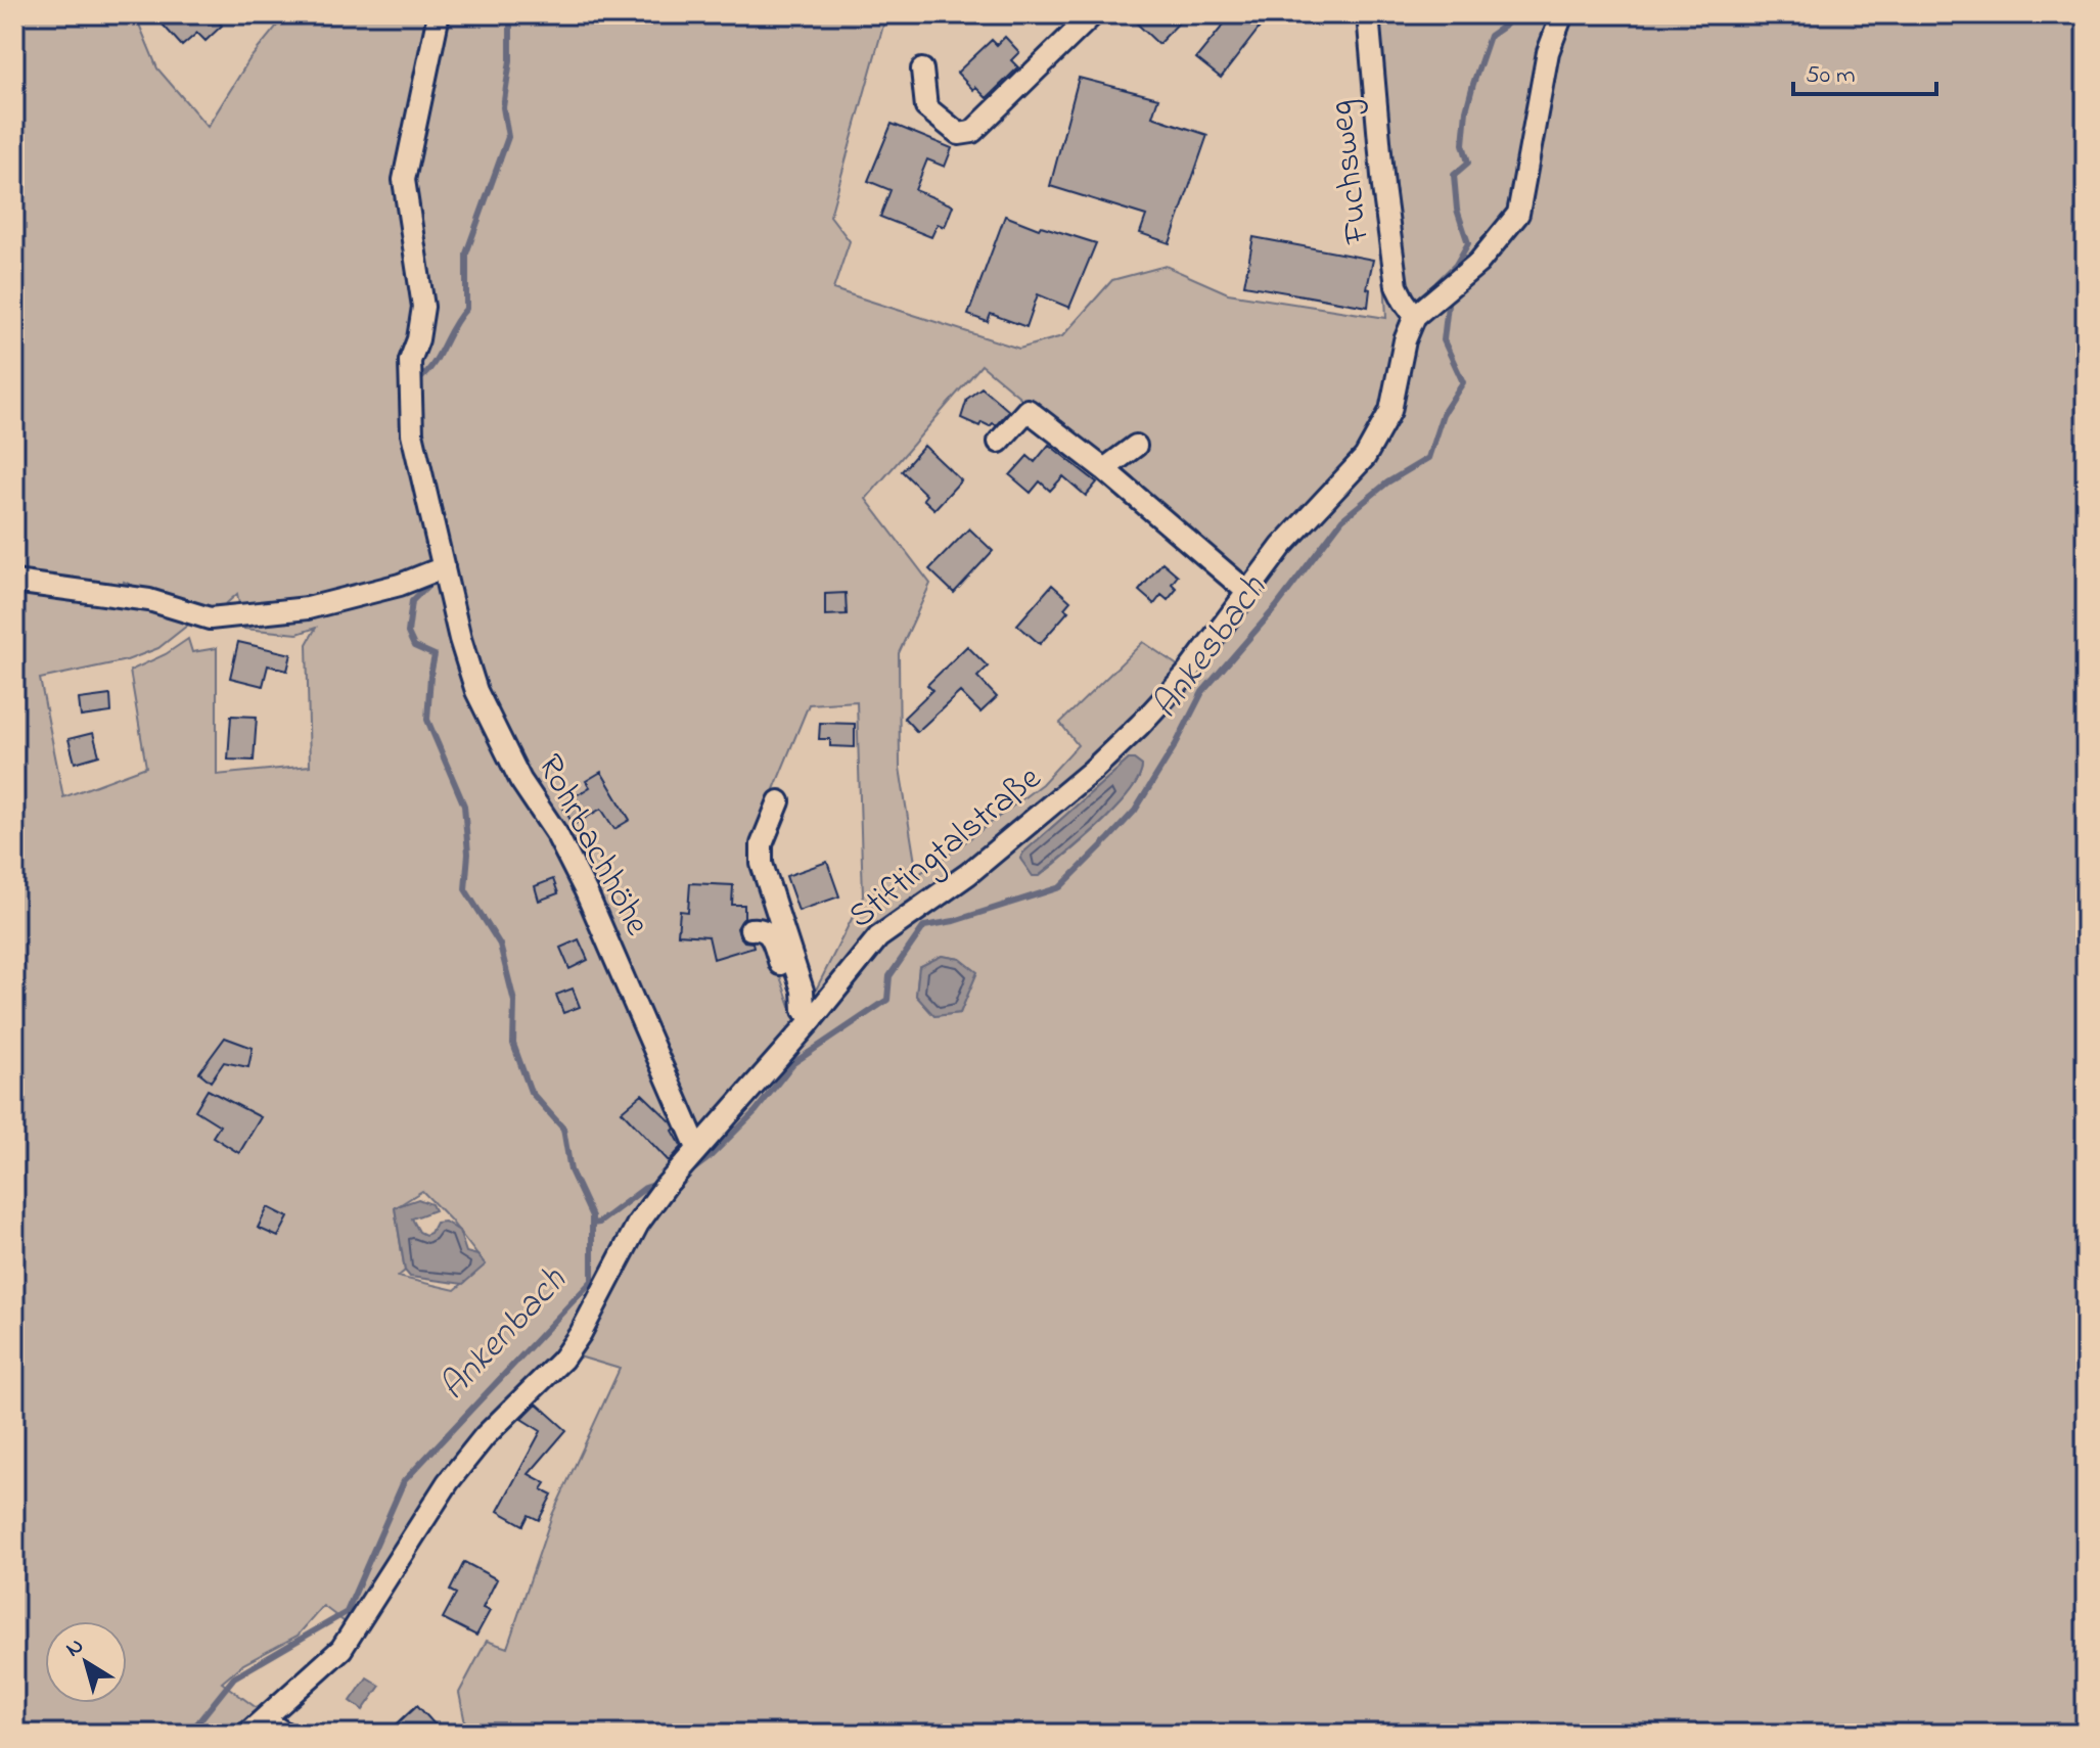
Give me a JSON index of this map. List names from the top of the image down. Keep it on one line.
{"streets":{"street":["Fuchsweg","Rohrbachhöhe","Stiftingtalstraße"]},"crossings":[["Fuchsweg","Stiftingtalstraße"],["Rohrbachhöhe","Stiftingtalstraße"]],"water":["Ankesbach","Ankenbach"],"scale_bar":"50 m","north":"top left"}
